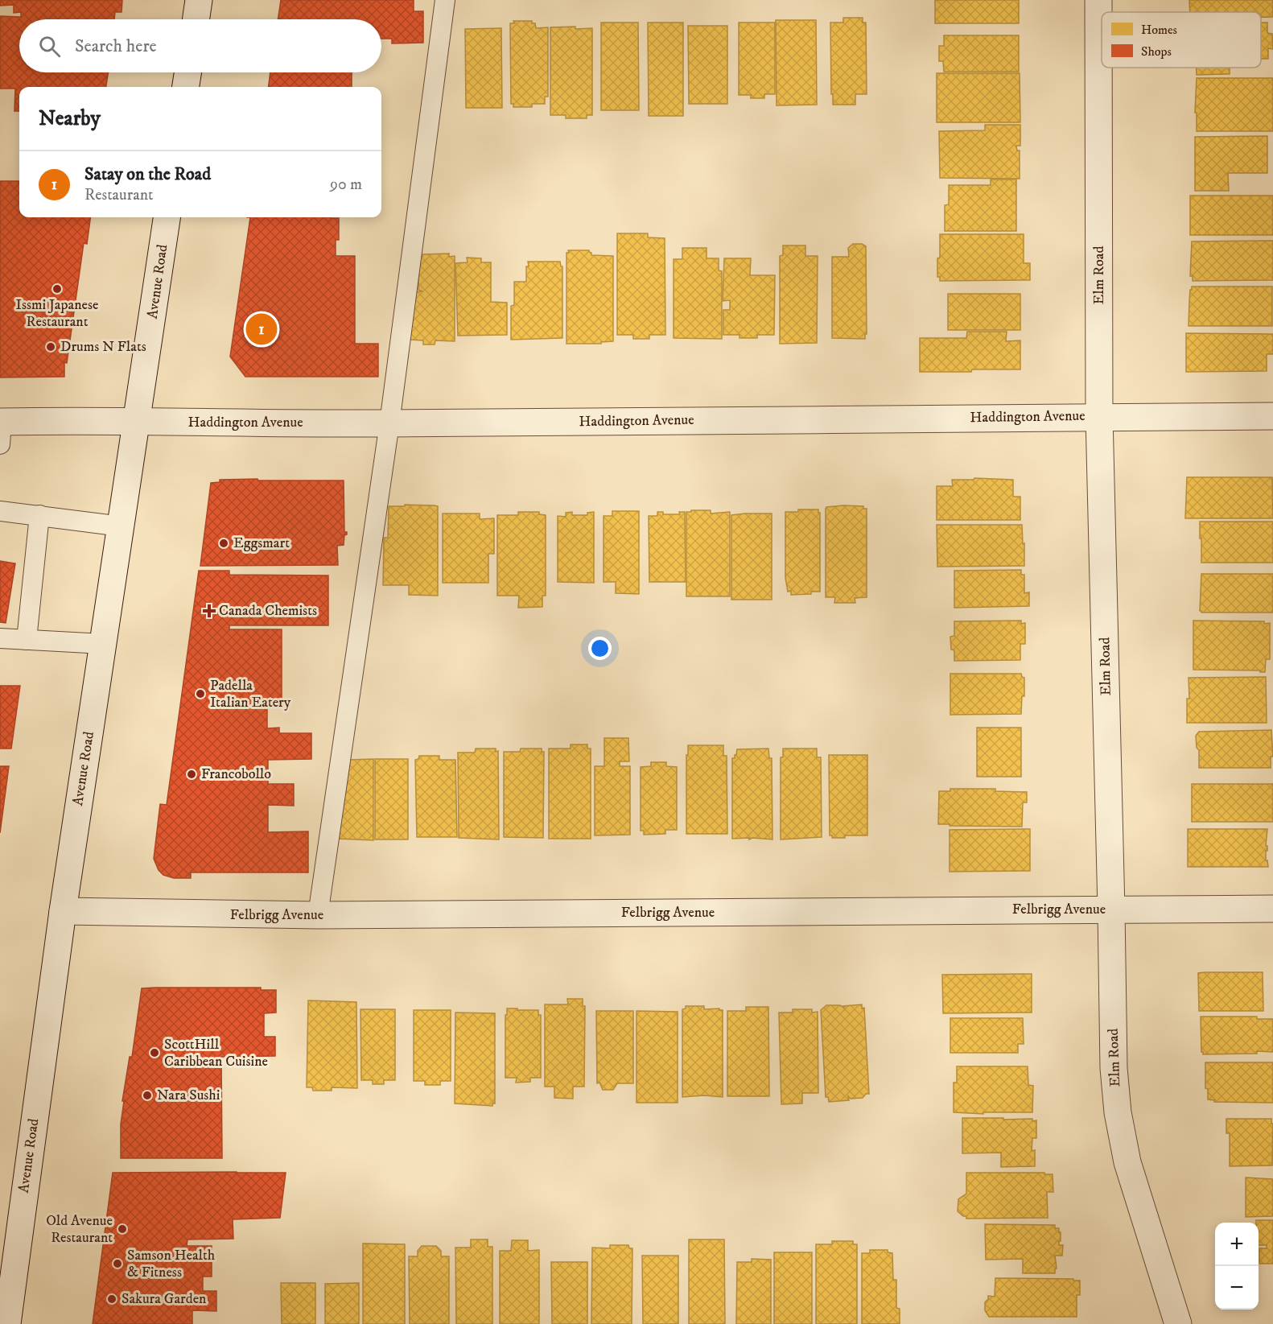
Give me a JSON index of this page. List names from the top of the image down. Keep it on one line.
{"streets":{"street":["Elm Road","Avenue Road","Haddington Avenue","Felbrigg Avenue"]},"crossings":[["Elm Road","Haddington Avenue"],["Elm Road","Felbrigg Avenue"],["Avenue Road","Haddington Avenue"],["Avenue Road","Felbrigg Avenue"]],"places":{"other":["Issmi Japanese Restaurant","Drums N Flats","Eggsmart","Padella Italian Eatery","Francobollo","ScottHill Caribbean Cuisine","Nara Sushi","Old Avenue Restaurant","Samson Health & Fitness","Sakura Garden"],"health":["Canada Chemists"]},"legend":["Homes","Shops"],"page":{"search":"Search here","heading":"Nearby","list":[{"mark":"1","name":"Satay on the Road","note":"Restaurant","value":"90 m"}],"pins":"1","map_buttons":["+","−"]}}
